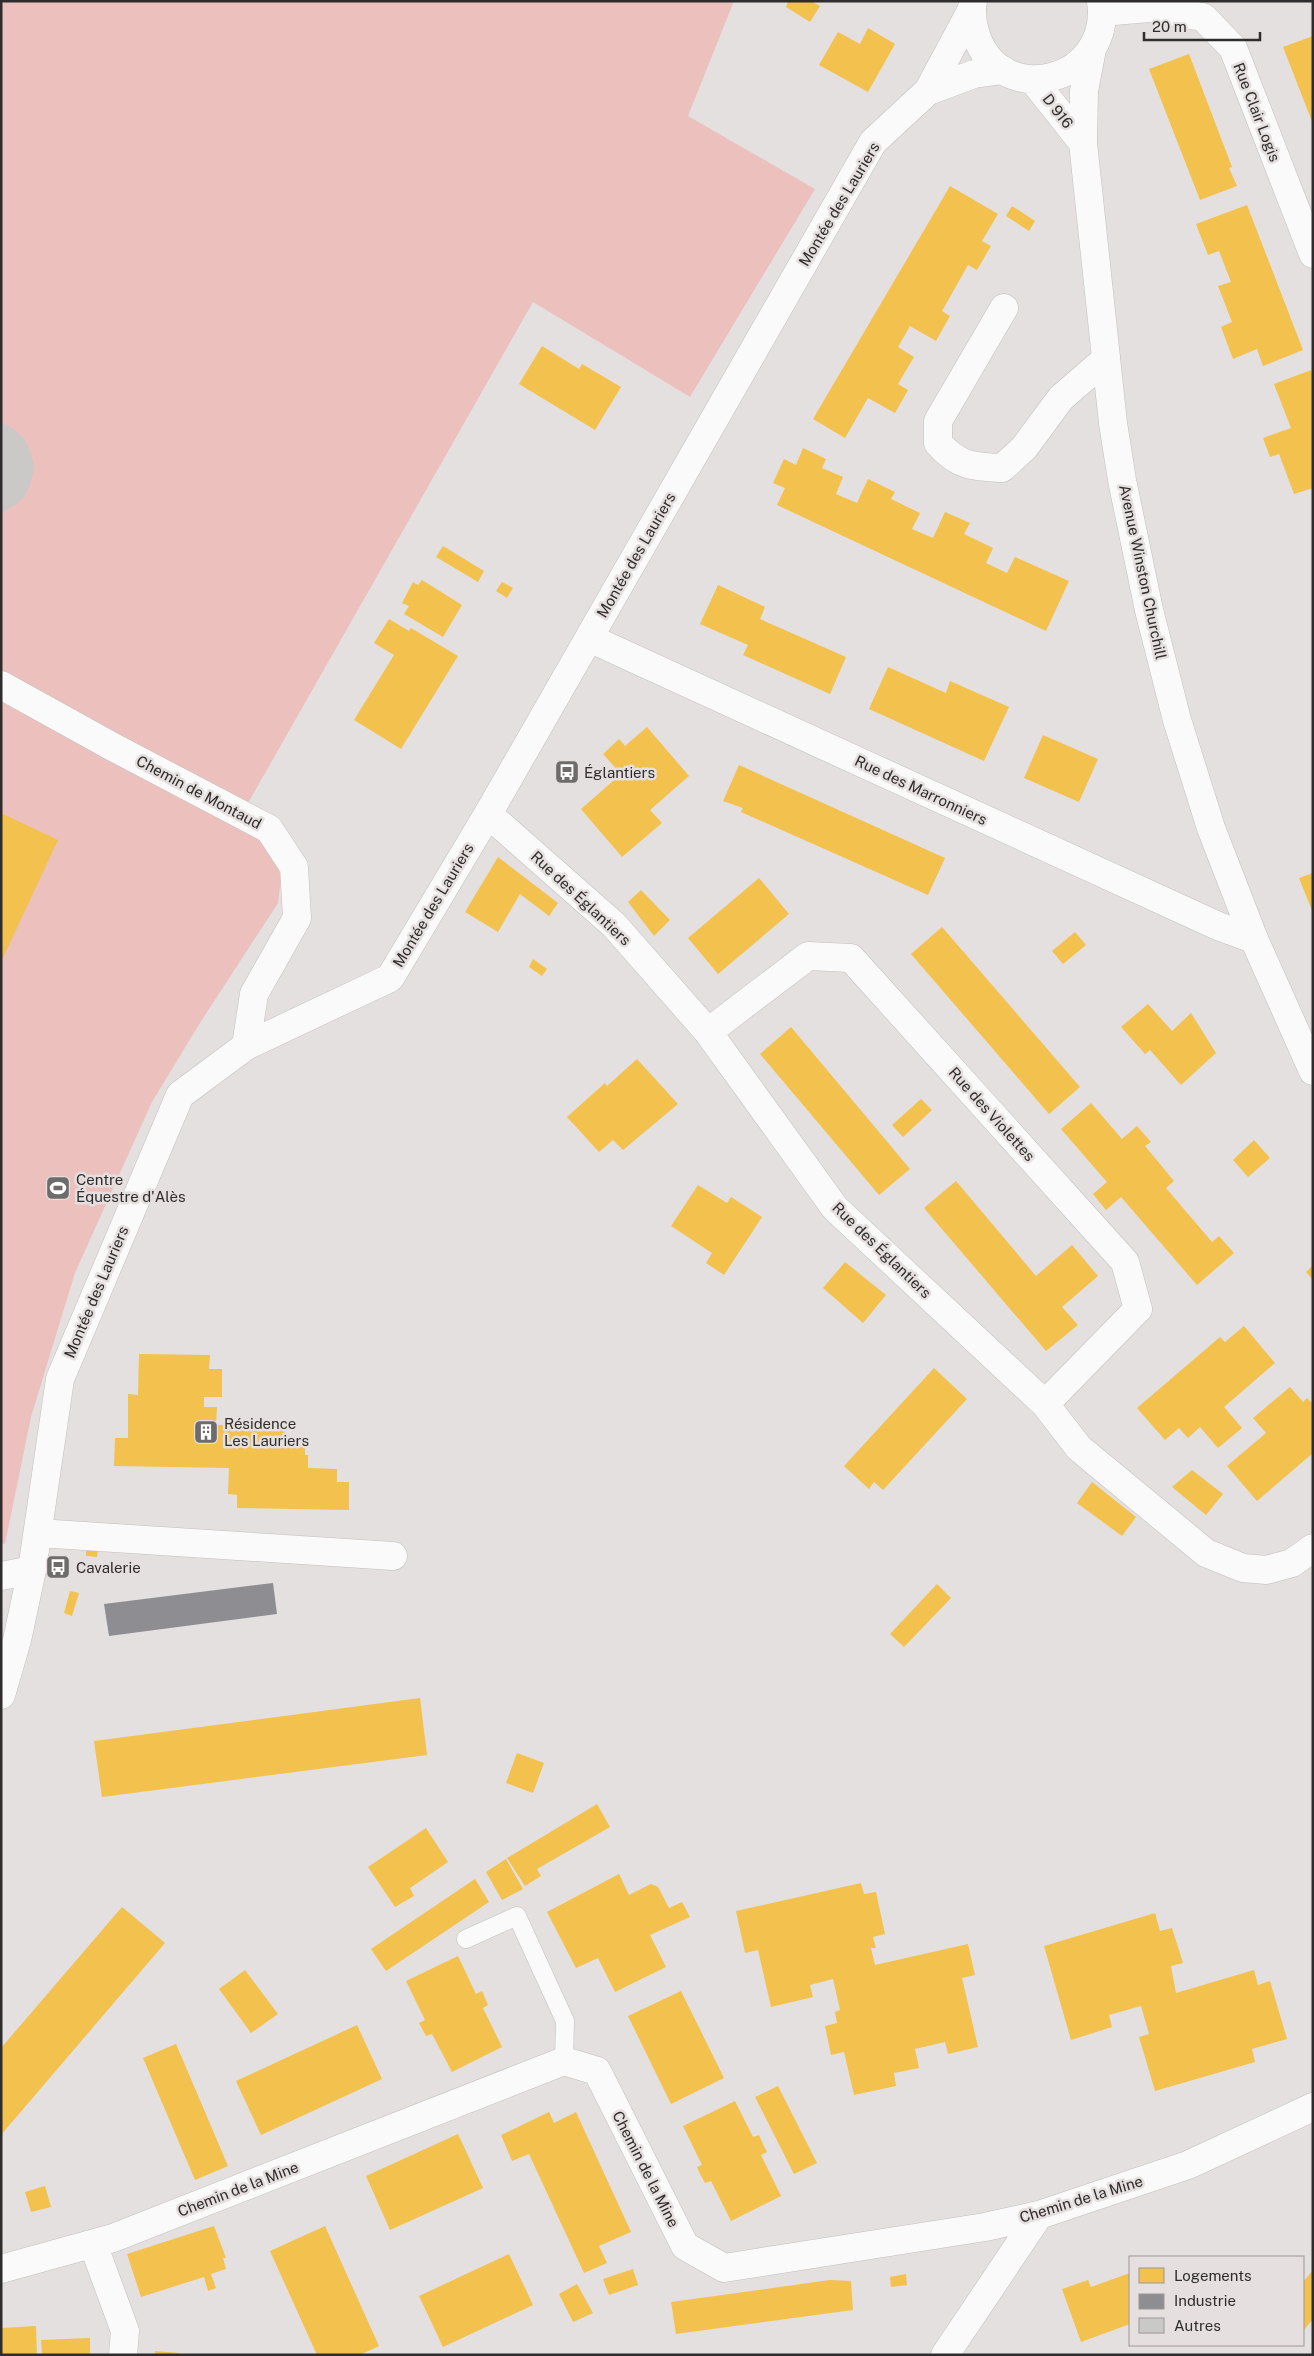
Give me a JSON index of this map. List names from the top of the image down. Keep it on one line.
{"streets":{"street":["D 916","Rue Clair Logis","Montée des Lauriers","Avenue Winston Churchill","Rue des Marronniers","Chemin de Montaud","Rue des Églantiers","Rue des Violettes","Chemin de la Mine"]},"crossings":[["D 916","Avenue Winston Churchill"],["Rue Clair Logis","Avenue Winston Churchill"],["Montée des Lauriers","Rue des Marronniers"],["Montée des Lauriers","Chemin de Montaud"],["Montée des Lauriers","Rue des Églantiers"],["Avenue Winston Churchill","Rue des Marronniers"],["Rue des Églantiers","Rue des Violettes"]],"places":{"bus stop":["Églantiers","Cavalerie"],"sports":["Centre Équestre d'Alès"],"building":["Résidence Les Lauriers"]},"legend":["Logements","Industrie","Autres"],"scale_bar":"20 m"}
